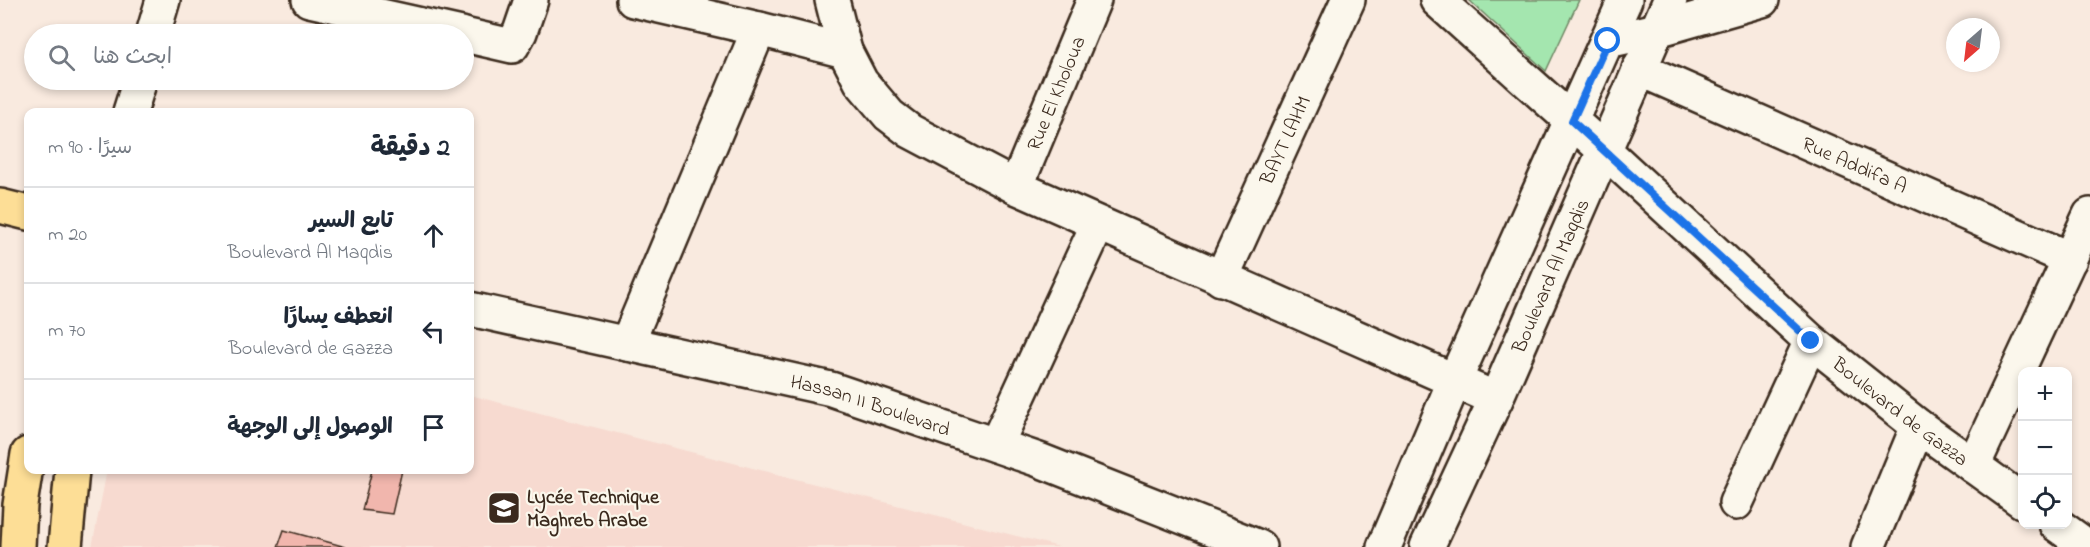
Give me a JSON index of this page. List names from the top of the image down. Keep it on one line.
{"streets":{"street":["Rue El Kholoua","BAYT LAHM","Rue Addifa A","Boulevard Al Maqdis","Hassan II Boulevard","Boulevard de Gazza"]},"crossings":[["Rue Addifa A","Boulevard Al Maqdis"],["Boulevard Al Maqdis","Boulevard de Gazza"]],"places":{"school or university":["Lycée Technique Maghreb Arabe"]},"north":"bottom left","page":{"search":"ابحث هنا","heading":["2 دقيقة","سيرًا · 90 m"],"list":[["تابع السير","Boulevard Al Maqdis","20 m"],["انعطف يسارًا","Boulevard de Gazza","70 m"],"الوصول إلى الوجهة"],"map_buttons":["+","−"]}}
